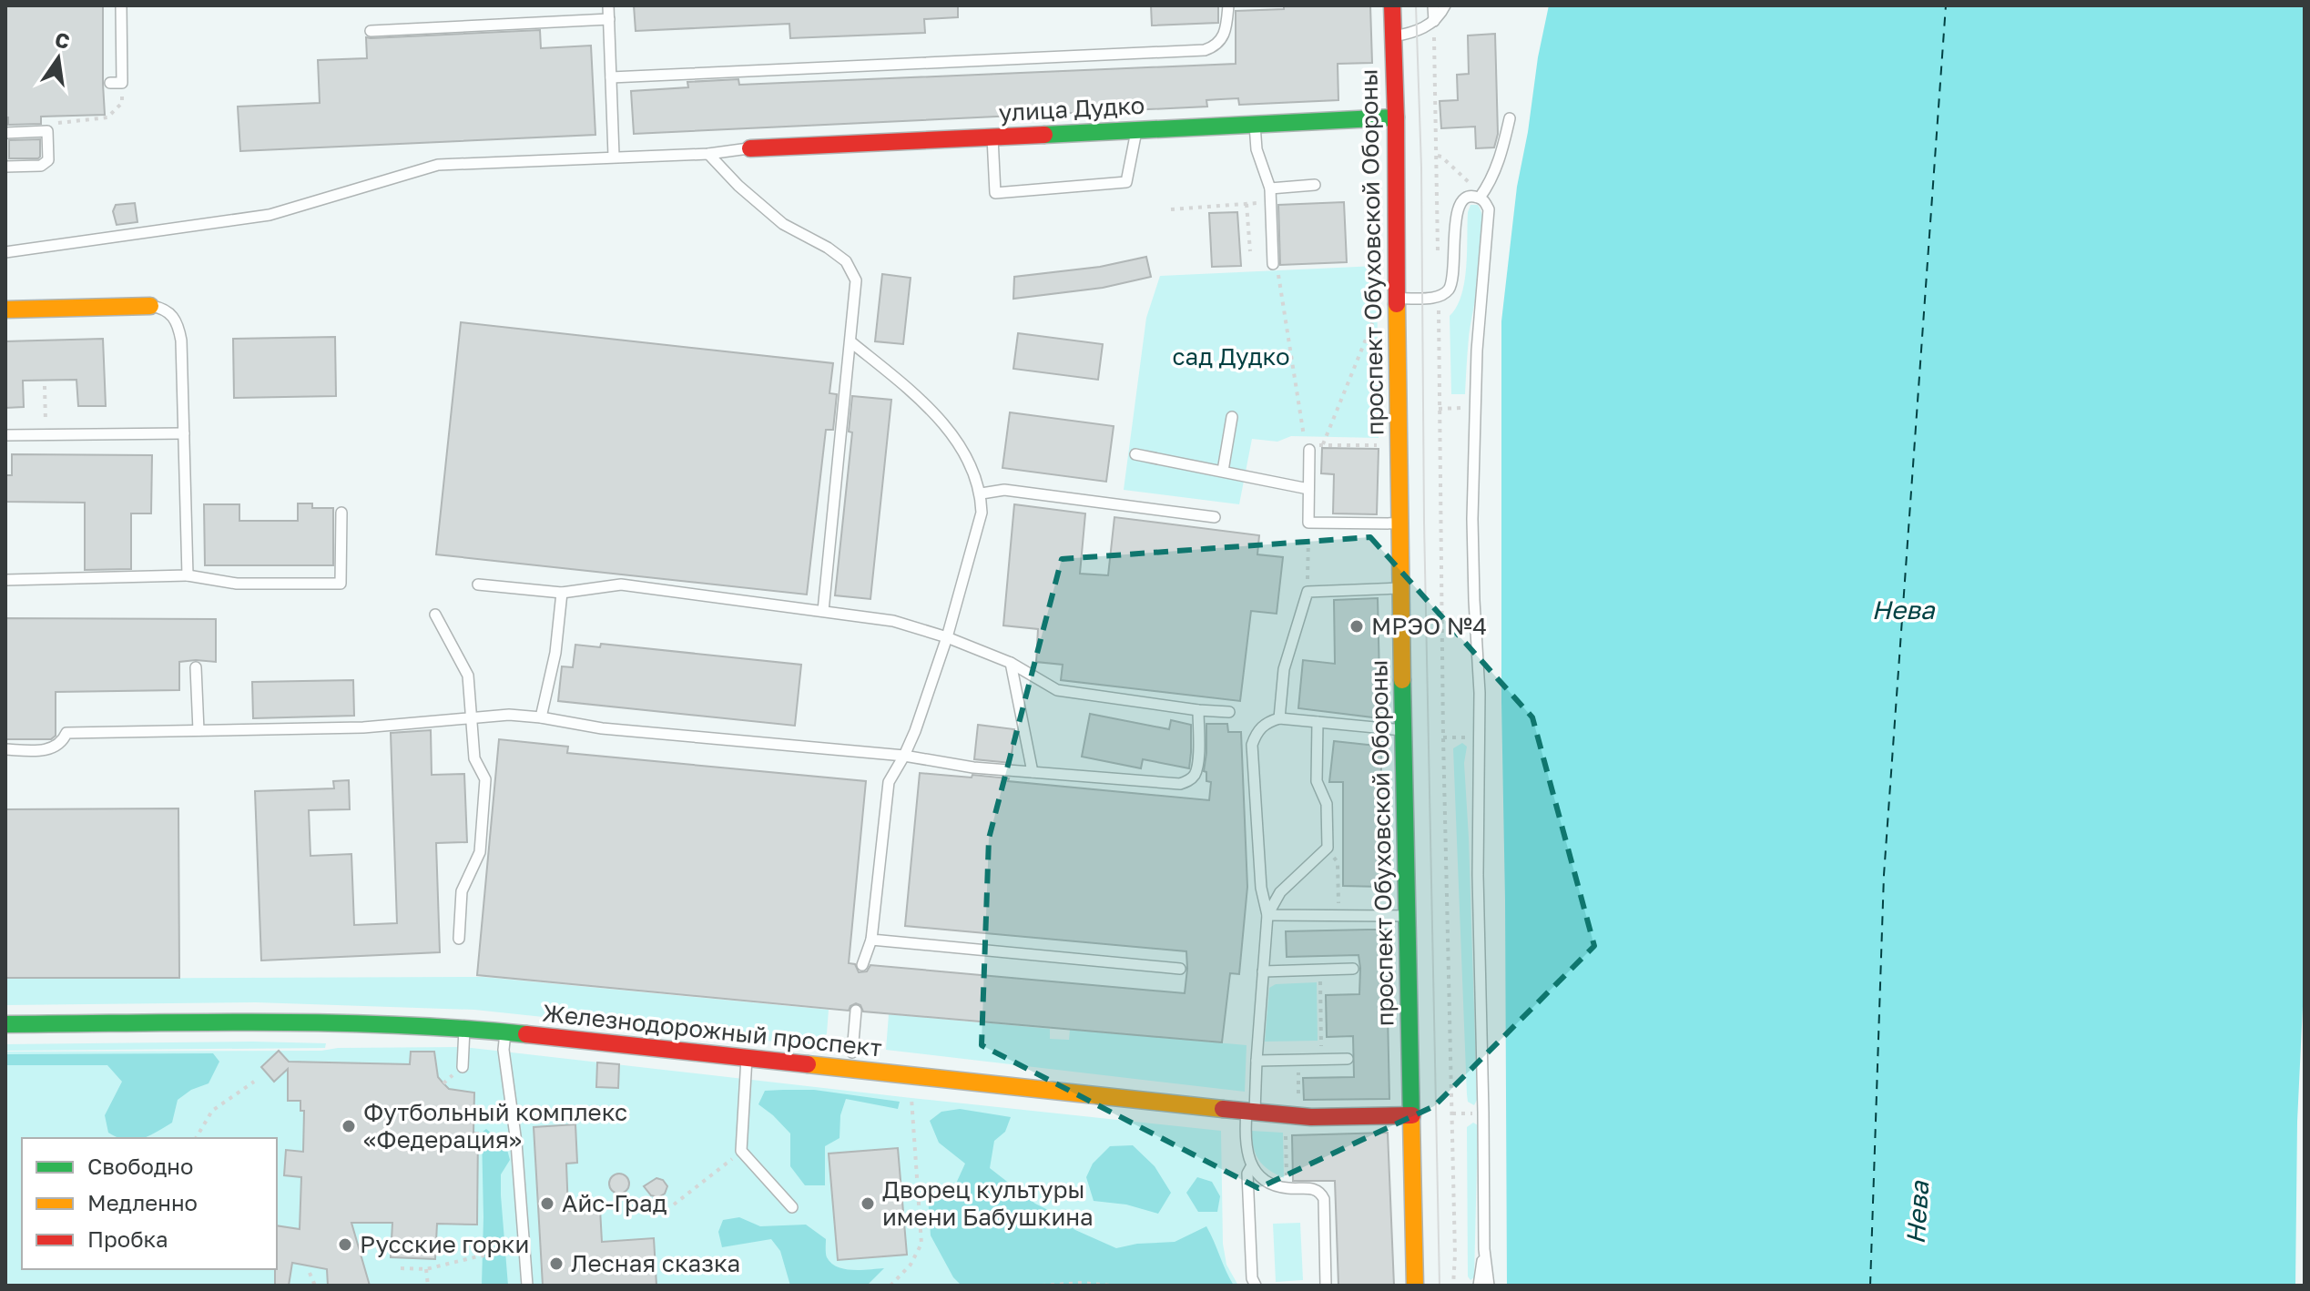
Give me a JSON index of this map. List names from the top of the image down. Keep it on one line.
{"streets":{"street":["улица Дудко","проспект Обуховской Обороны","Железнодорожный проспект"]},"crossings":[["улица Дудко","проспект Обуховской Обороны"],["проспект Обуховской Обороны","Железнодорожный проспект"]],"water":["Нева"],"parks":["сад Дудко"],"places":["МРЭО №4","Футбольный комплекс «Федерация»","Айс-Град","Дворец культуры имени Бабушкина","Русские горки","Лесная сказка"],"legend":["Свободно","Медленно","Пробка"],"north":"top"}
